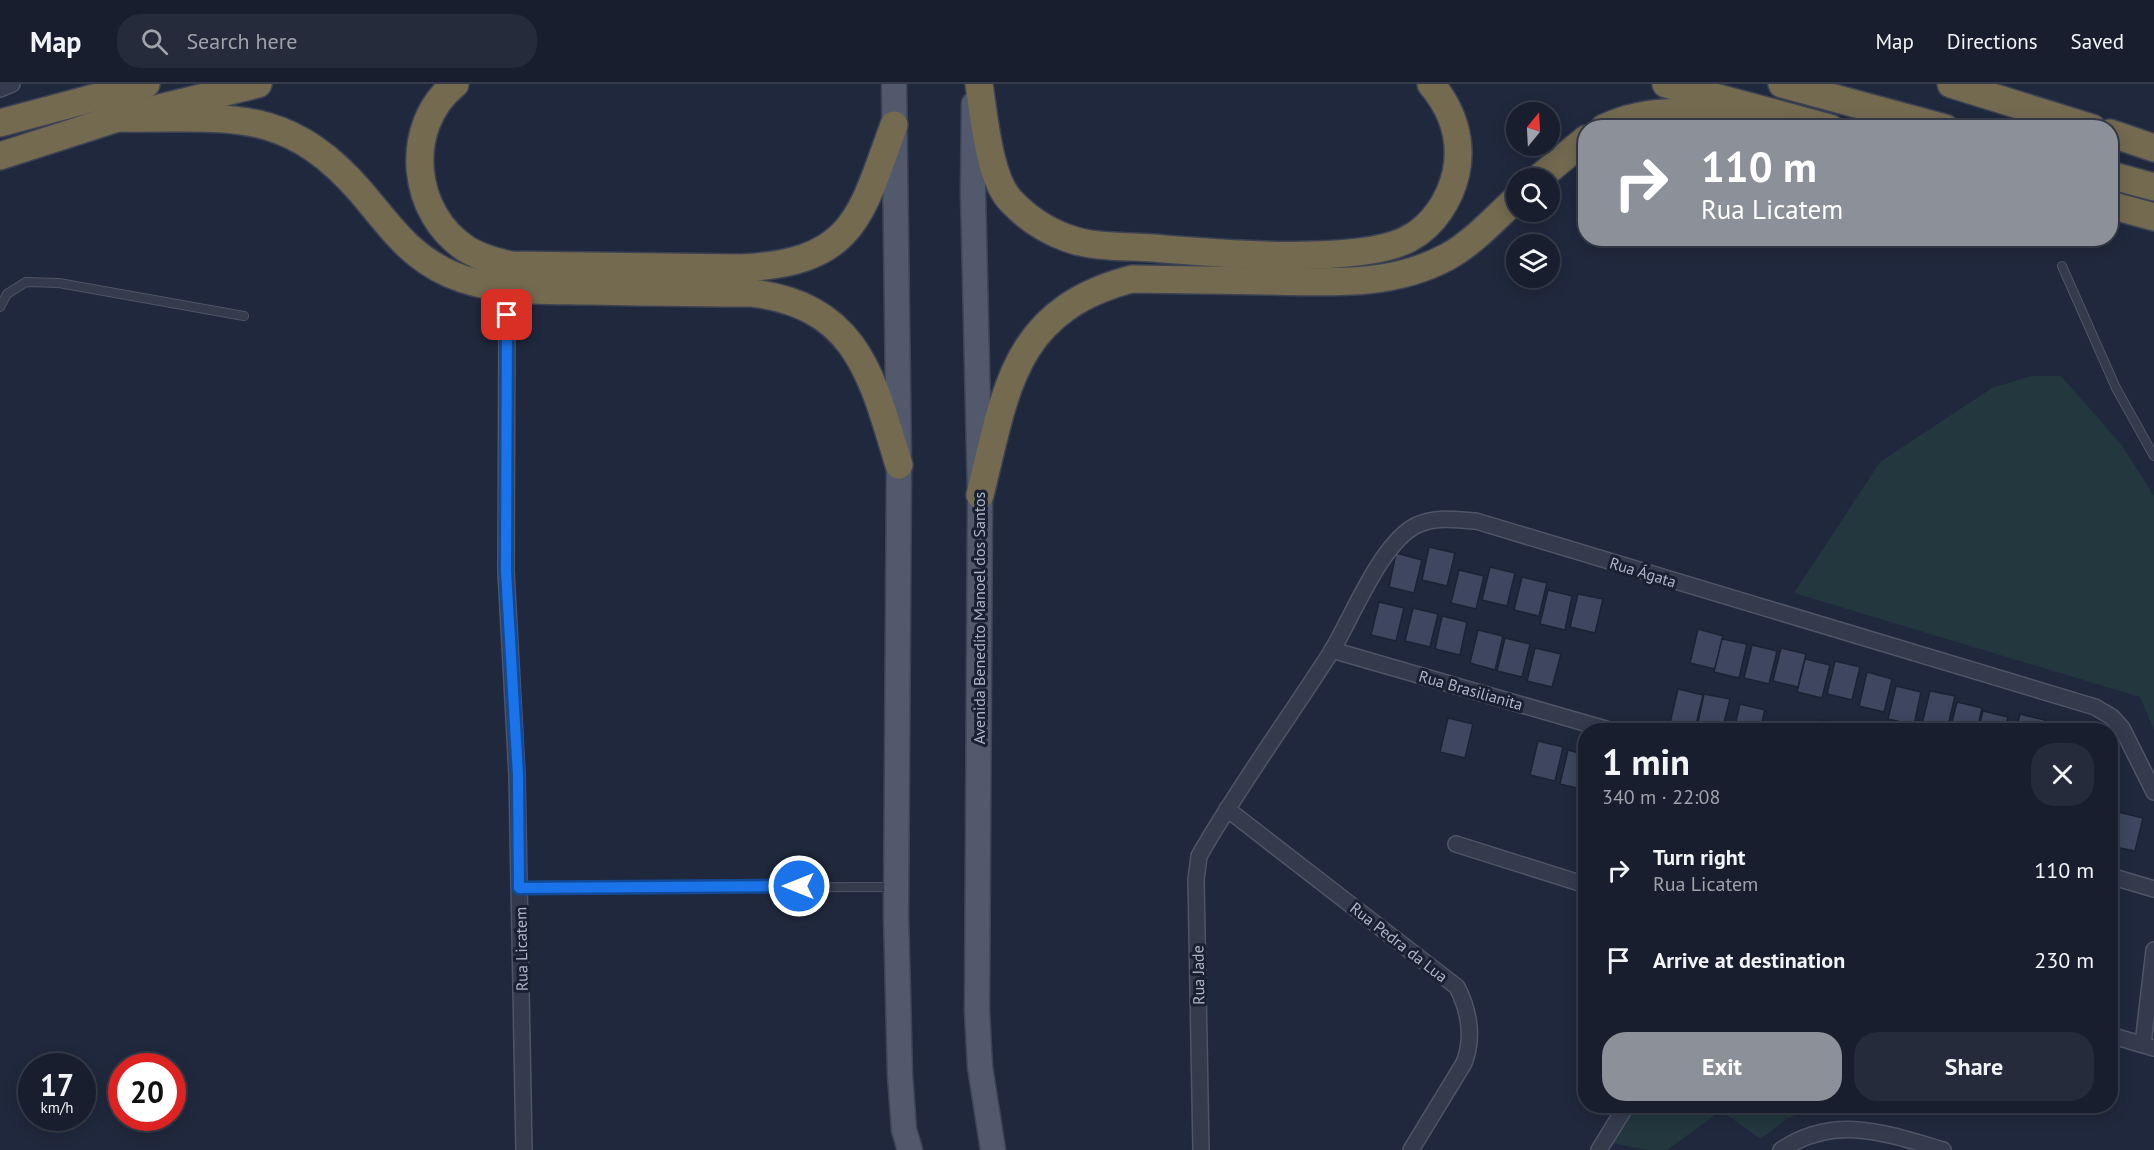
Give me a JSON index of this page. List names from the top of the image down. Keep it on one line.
{"streets":{"main road":["Avenida Benedito Manoel dos Santos"],"street":["Rua Ágata","Rua Brasilianita","Rua Pedra da Lua","Rua Licatem","Rua Jade"]},"crossings":[["Rua Ágata","Rua Brasilianita"],["Rua Ágata","Rua Pedra da Lua"],["Rua Ágata","Rua Jade"],["Rua Pedra da Lua","Rua Jade"]],"north":"top","page":{"header":"Map","search":"Search here","nav":["Map","Directions","Saved"],"turn":["110 m","Rua Licatem"],"heading":["1 min","340 m · 22:08"],"list":[{"name":"Turn right","note":"Rua Licatem","value":"110 m"},{"name":"Arrive at destination","value":"230 m"}],"buttons":["Exit","Share"],"speed":"17 km/h","limit":"20"}}
